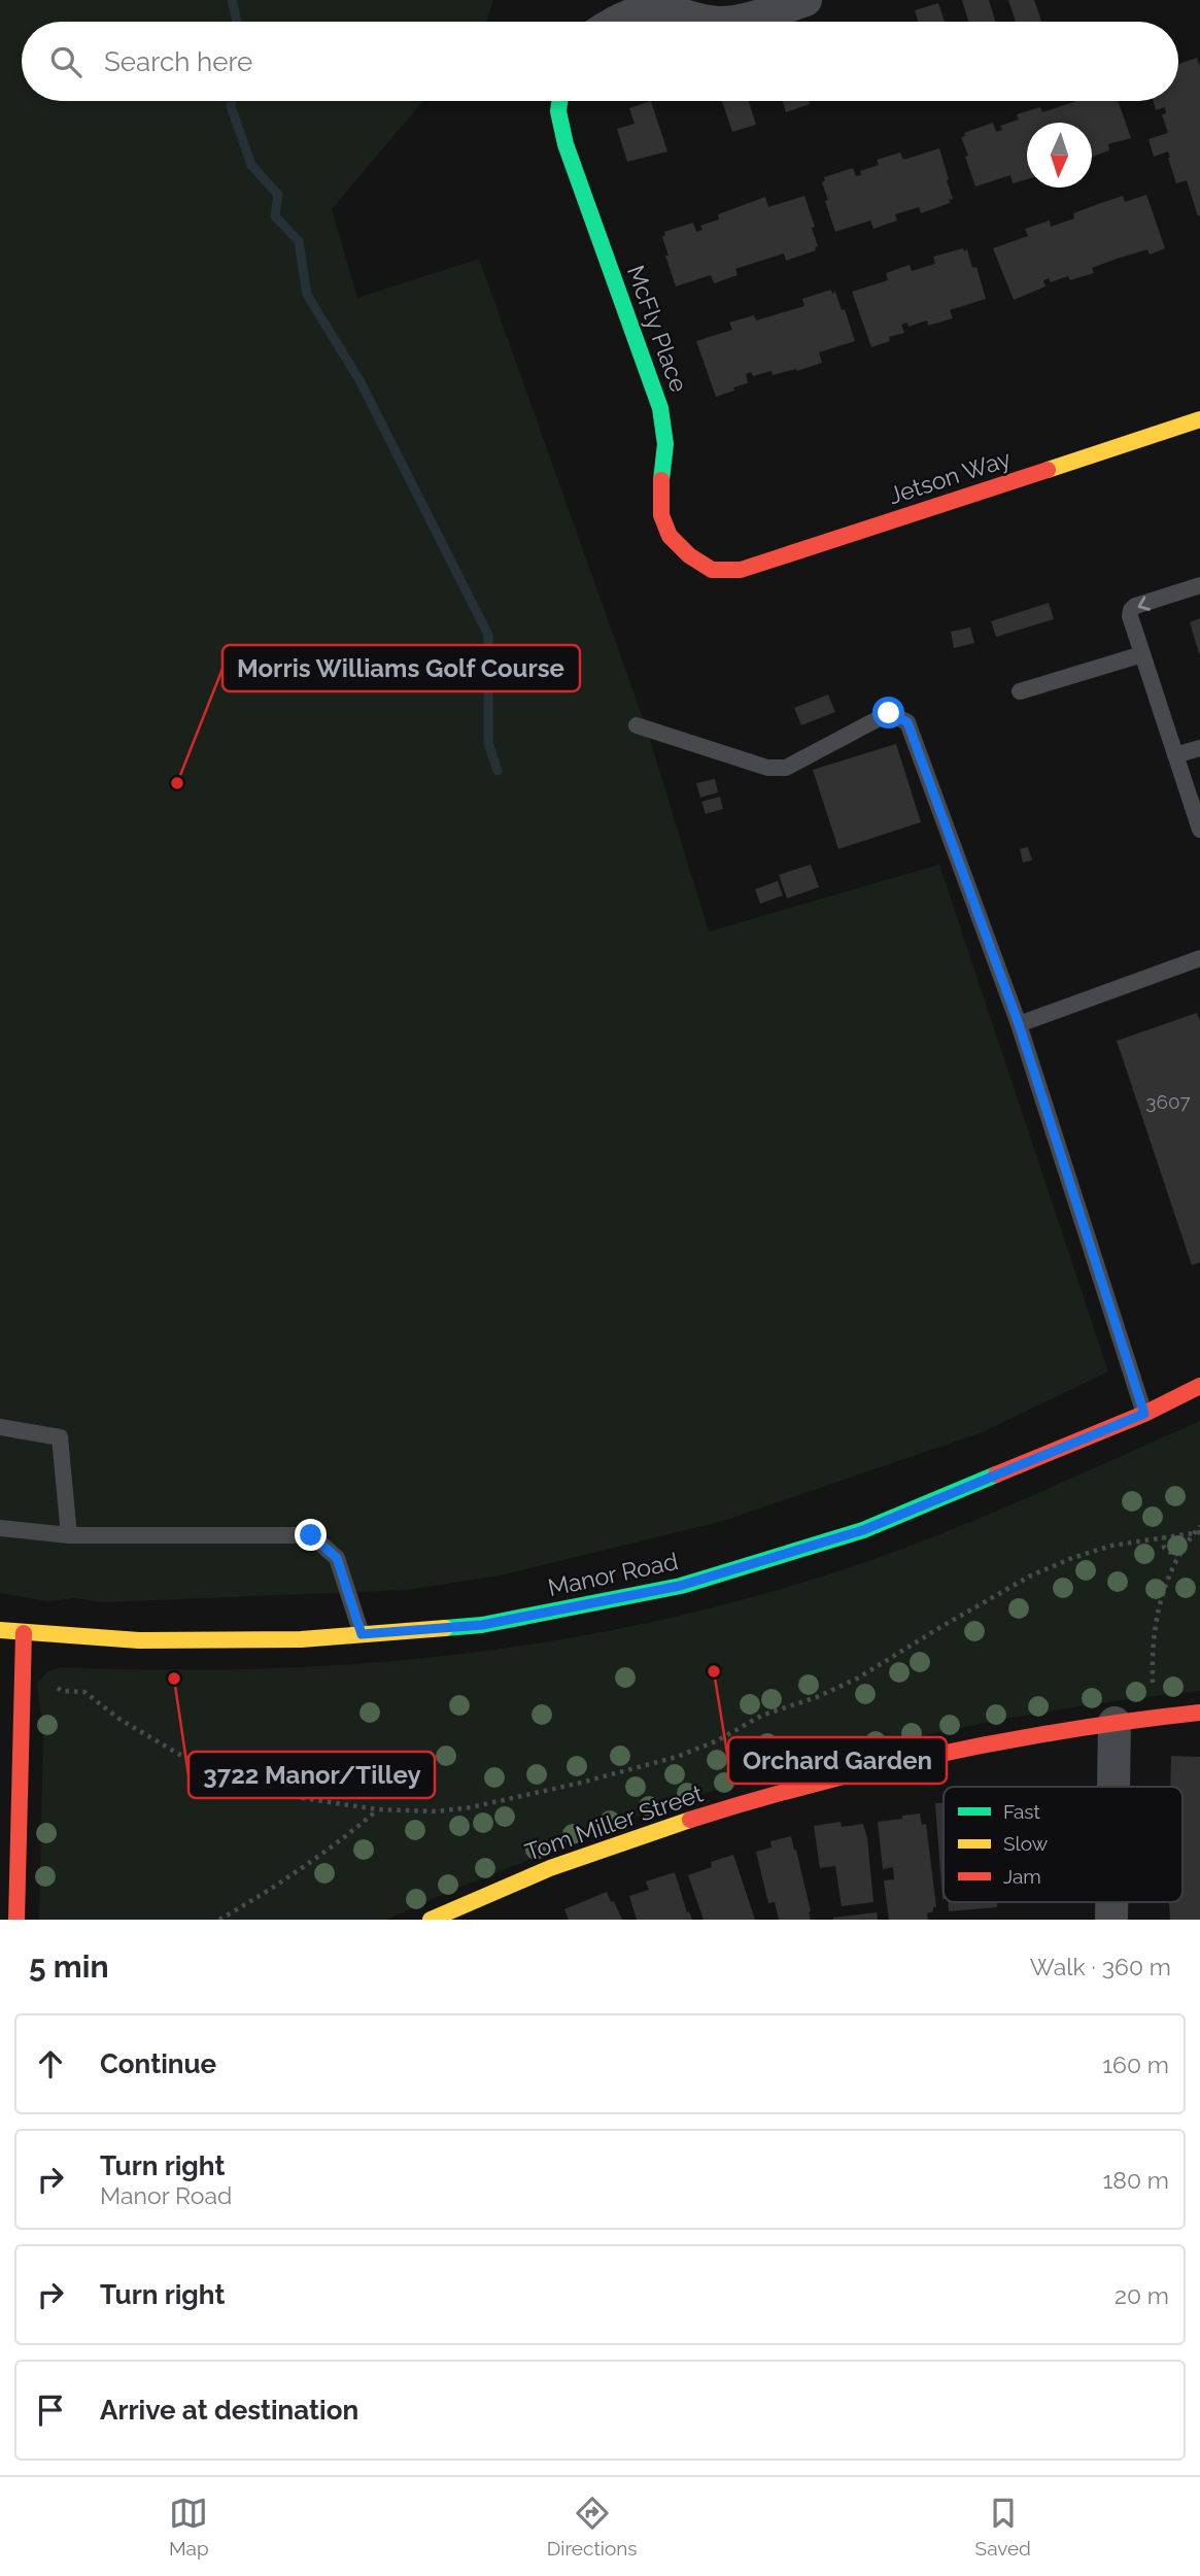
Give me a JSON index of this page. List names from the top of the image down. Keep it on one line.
{"streets":{"street":["McFly Place","Jetson Way","Manor Road","Tom Miller Street"]},"crossings":[["McFly Place","Jetson Way"]],"places":["Morris Williams Golf Course","Orchard Garden","3722 Manor/Tilley"],"house_numbers":["3607"],"legend":["Fast","Slow","Jam"],"north":"bottom","page":{"search":"Search here","heading":["5 min","Walk · 360 m"],"list":[["Continue","160 m"],["Turn right","Manor Road","180 m"],["Turn right","20 m"],"Arrive at destination"],"nav":["Map","Directions","Saved"]}}
